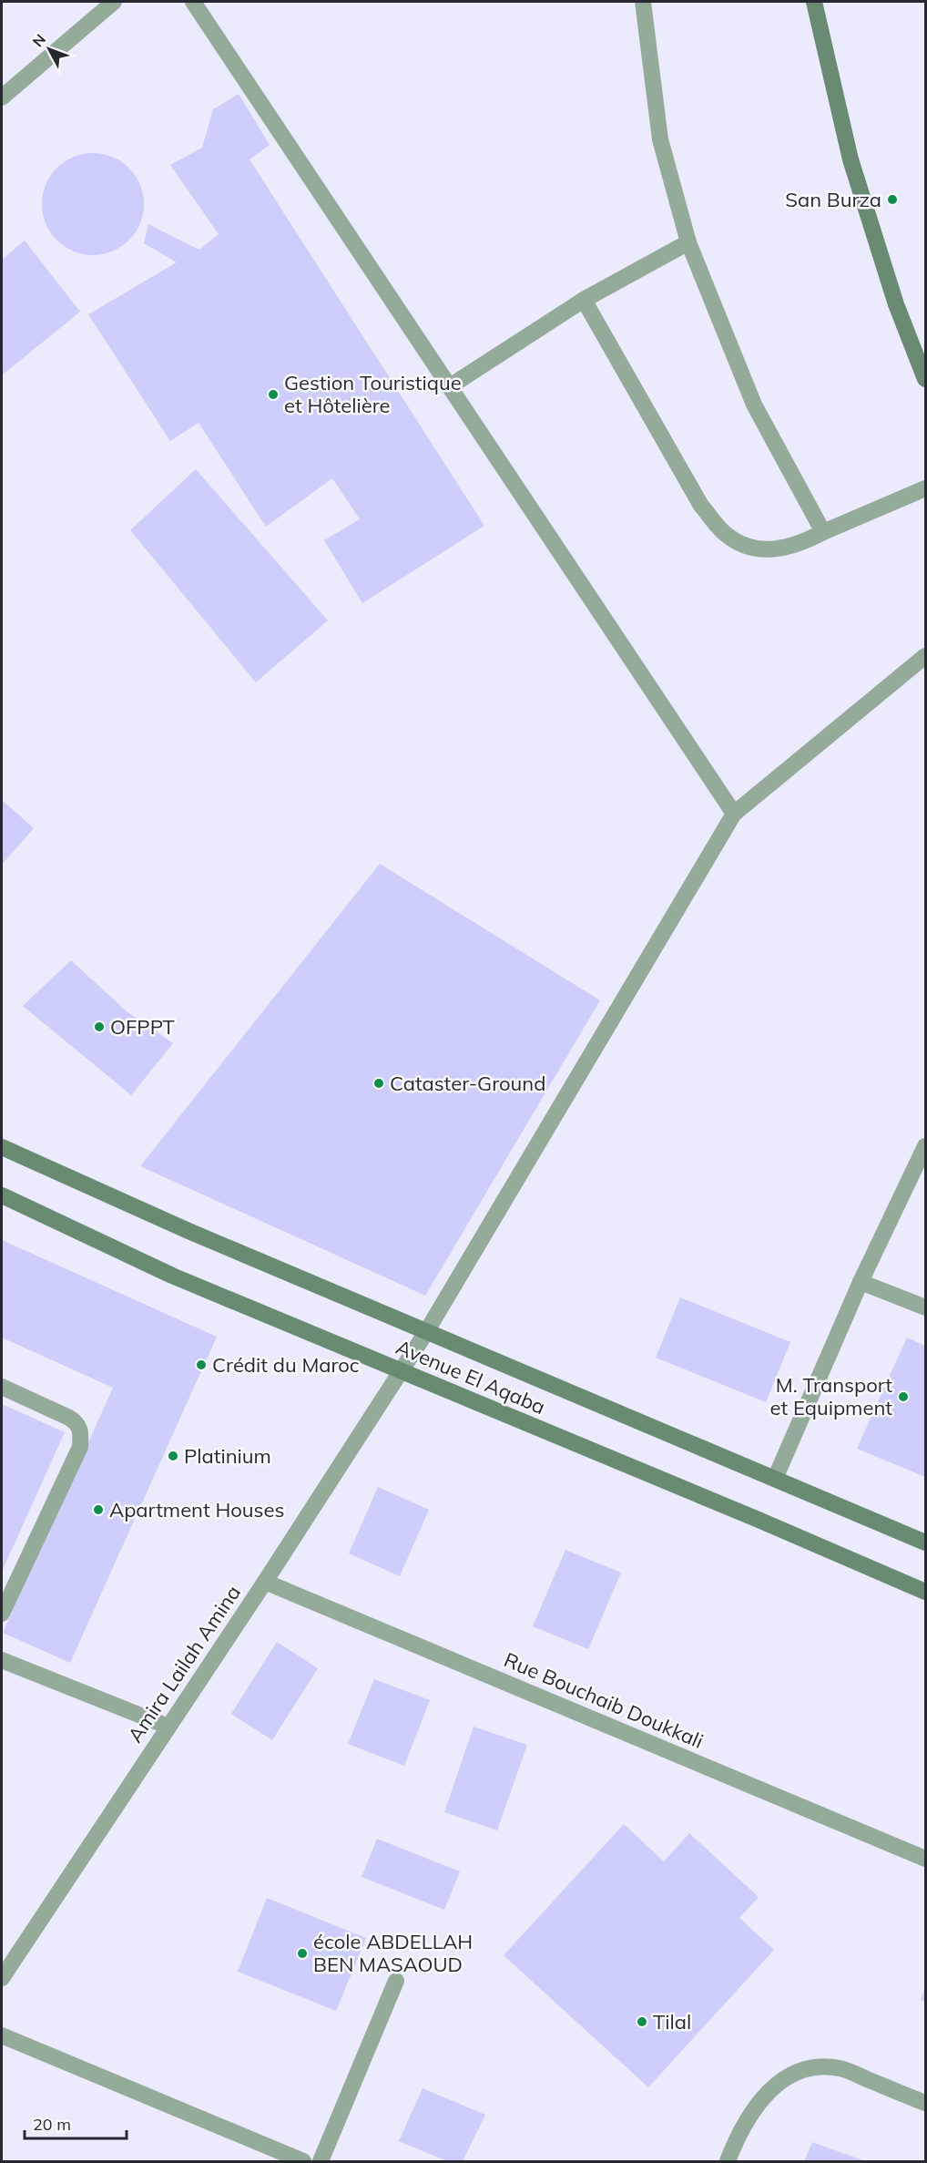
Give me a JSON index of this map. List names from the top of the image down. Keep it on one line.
{"streets":{"main road":["Avenue El Aqaba"],"street":["Amira Lailah Amina","Rue Bouchaib Doukkali"]},"crossings":[["Avenue El Aqaba","Amira Lailah Amina"],["Amira Lailah Amina","Rue Bouchaib Doukkali"]],"places":["San Burza","Gestion Touristique et Hôtelière","OFPPT","Cataster-Ground","Crédit du Maroc","M. Transport et Equipment","Platinium","Apartment Houses","école ABDELLAH BEN MASAOUD","Tilal"],"scale_bar":"20 m","north":"top left"}
